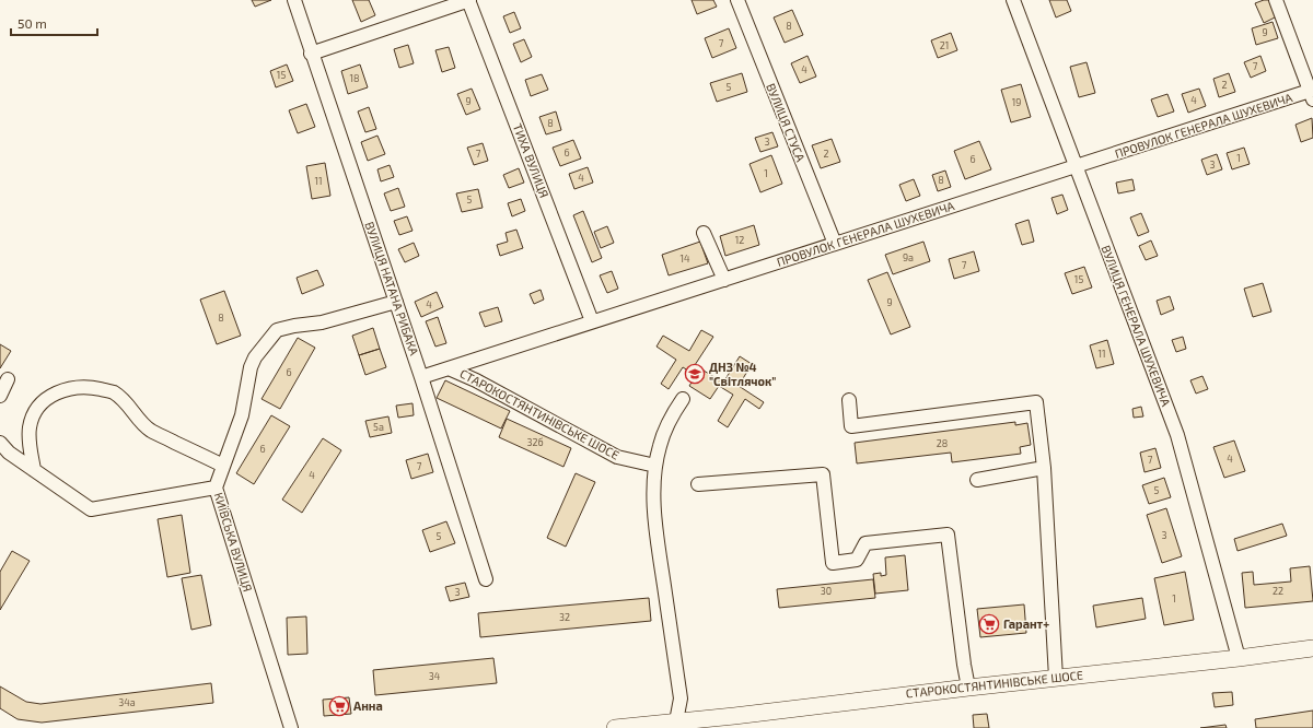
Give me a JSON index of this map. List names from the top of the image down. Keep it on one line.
{"streets":{"main road":["СТАРОКОСТЯНТИНІВСЬКЕ ШОСЕ"],"street":["ВУЛИЦЯ СТУСА","ПРОВУЛОК ГЕНЕРАЛА ШУХЕВИЧА","ТИХА ВУЛИЦЯ","ВУЛИЦЯ НАТАНА РИБАКА","ВУЛИЦЯ ГЕНЕРАЛА ШУХЕВИЧА","КИЇВСЬКА ВУЛИЦЯ"]},"crossings":[["ВУЛИЦЯ СТУСА","ПРОВУЛОК ГЕНЕРАЛА ШУХЕВИЧА"],["ПРОВУЛОК ГЕНЕРАЛА ШУХЕВИЧА","ТИХА ВУЛИЦЯ"],["ПРОВУЛОК ГЕНЕРАЛА ШУХЕВИЧА","ВУЛИЦЯ НАТАНА РИБАКА"],["ПРОВУЛОК ГЕНЕРАЛА ШУХЕВИЧА","ВУЛИЦЯ ГЕНЕРАЛА ШУХЕВИЧА"],["ПРОВУЛОК ГЕНЕРАЛА ШУХЕВИЧА","СТАРОКОСТЯНТИНІВСЬКЕ ШОСЕ"],["ВУЛИЦЯ НАТАНА РИБАКА","КИЇВСЬКА ВУЛИЦЯ"],["ВУЛИЦЯ ГЕНЕРАЛА ШУХЕВИЧА","СТАРОКОСТЯНТИНІВСЬКЕ ШОСЕ"]],"places":{"school or university":["ДНЗ №4 \"Світлячок\""],"supermarket":["Гарант+","Анна"]},"house_numbers":["8","9","7","21","7","4","15","18","2","5","4","9","19","8","3","6","7","2","1","6","3","1","4","8","11","5","12","9а","14","7","15","9","4","8","11","6","5а","32б","28","6","4","7","7","4","5","3","5","30","22","3","1","32","34","34а"],"scale_bar":"50 m"}
